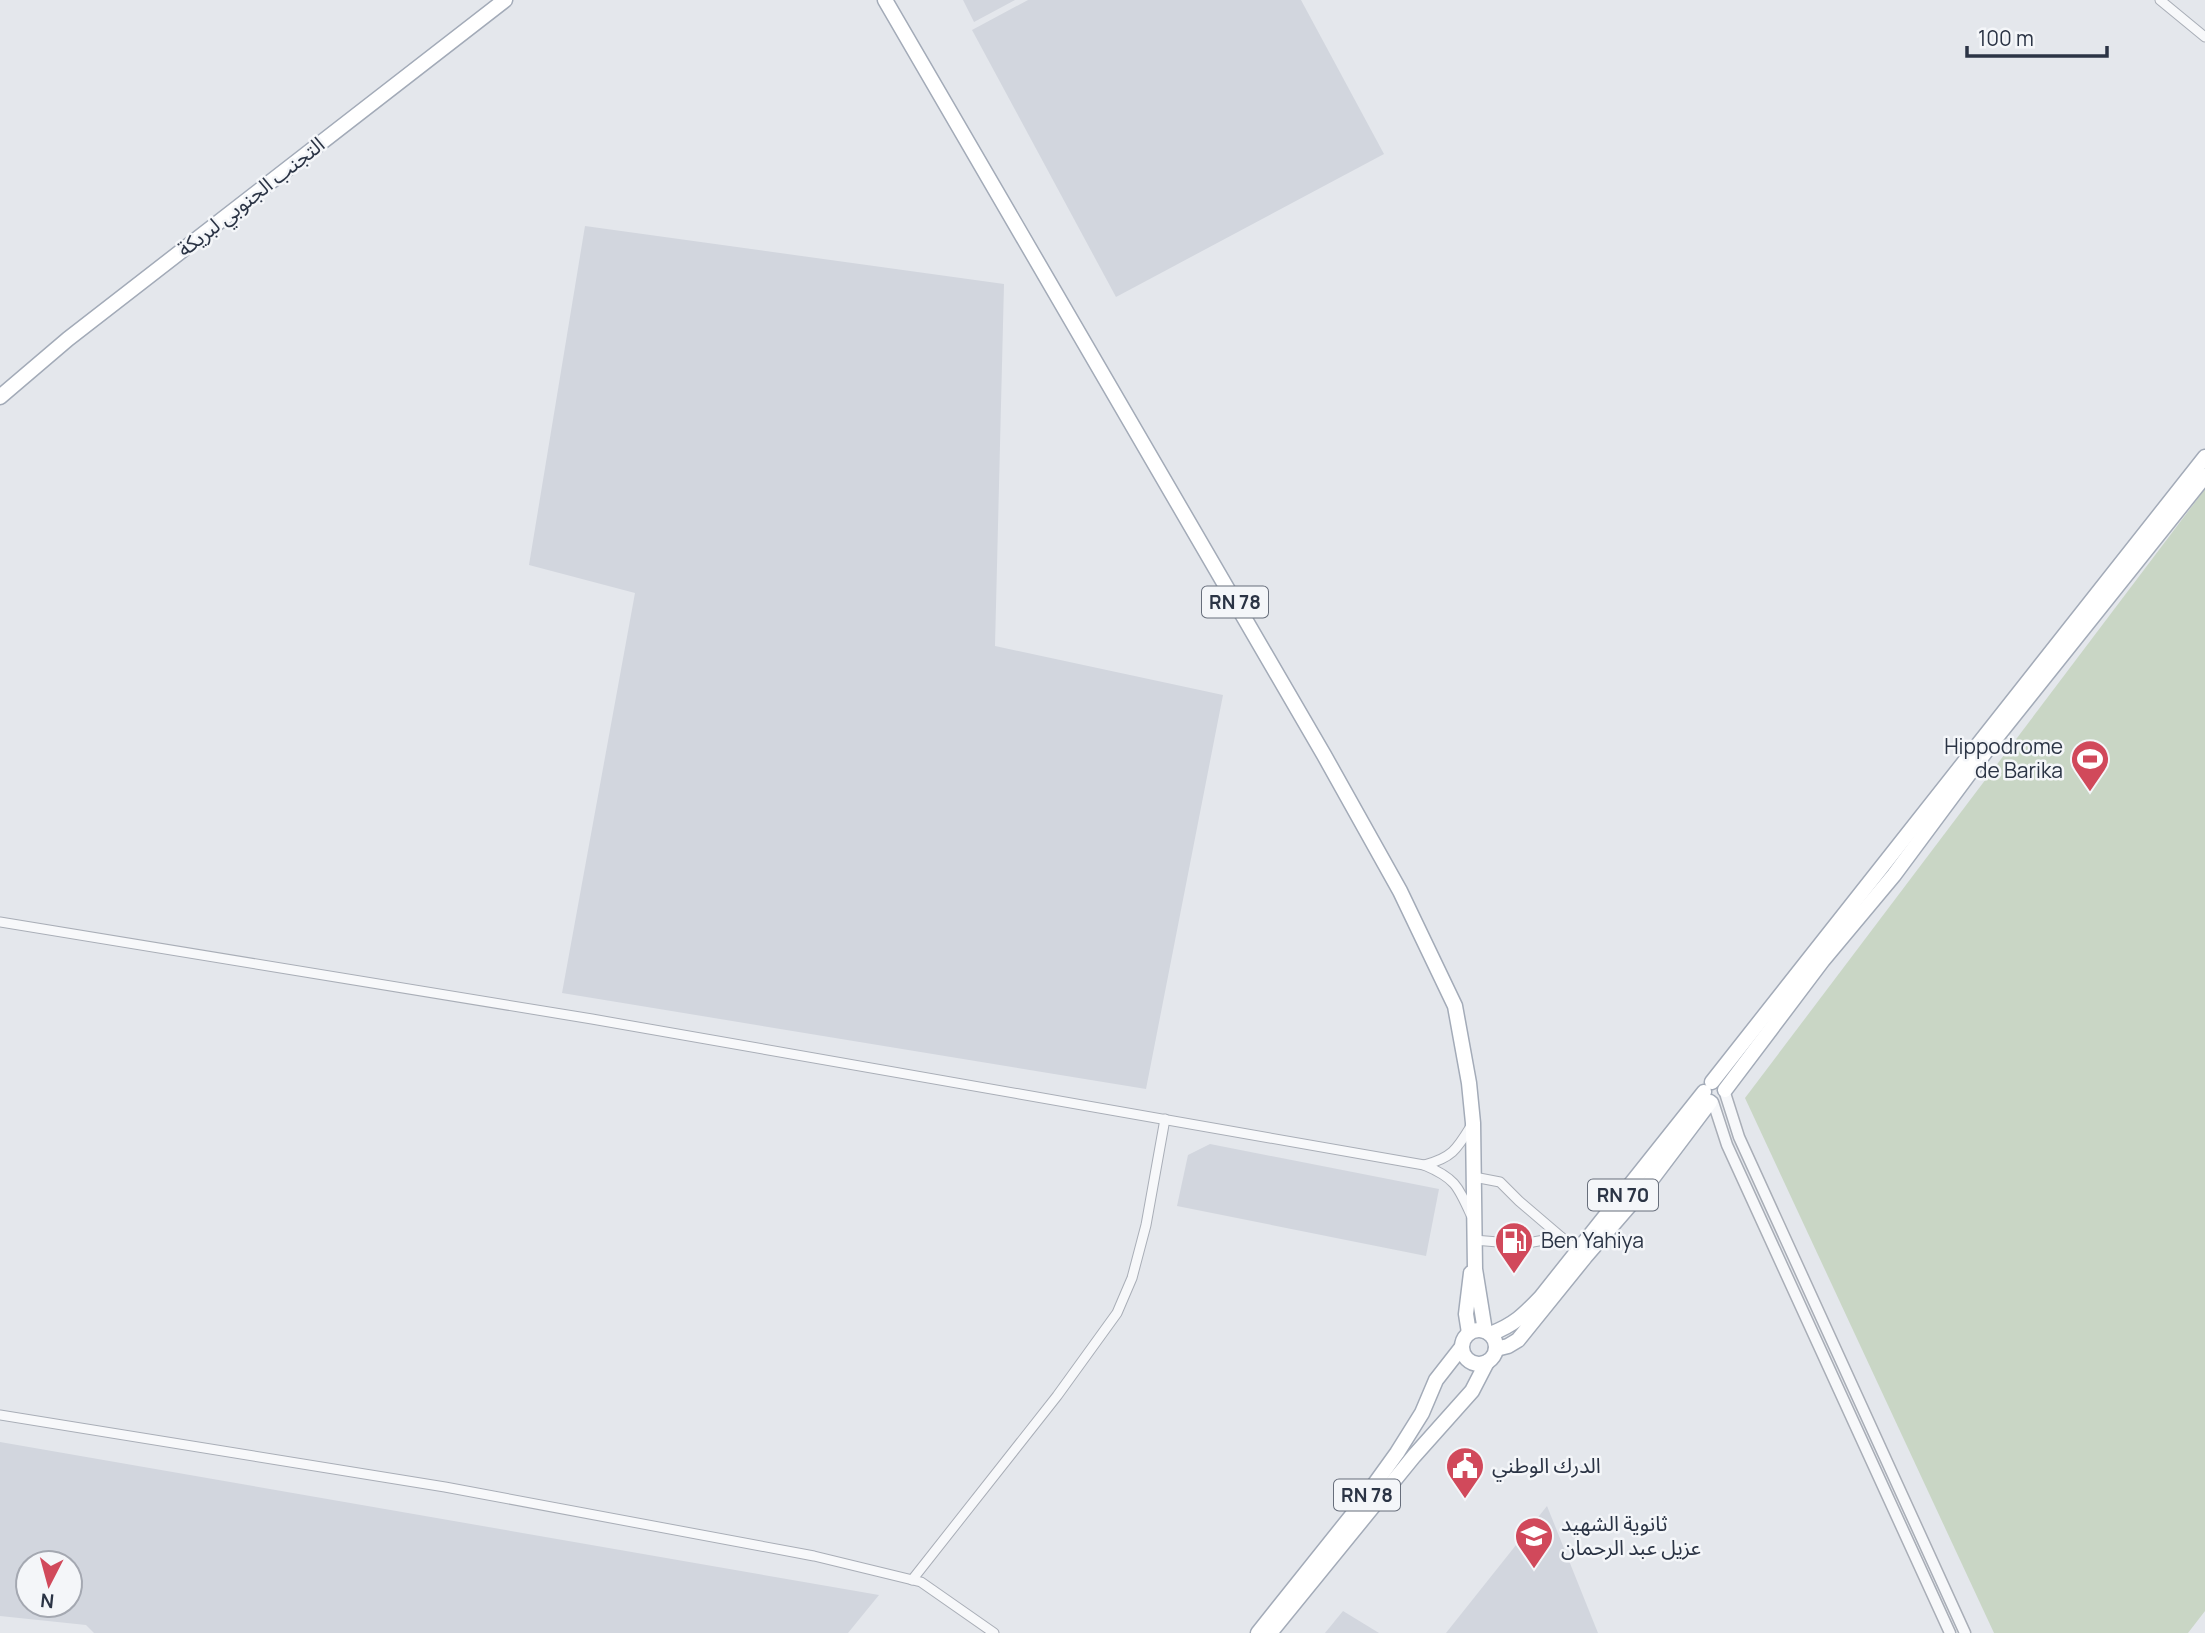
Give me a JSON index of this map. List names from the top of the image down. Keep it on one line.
{"streets":{"main road":["التجنب الجنوبي لبريكة","RN 78","RN 70"]},"crossings":[["RN 78","RN 70"]],"places":{"sports":["Hippodrome de Barika"],"fuel station":["Ben Yahiya"],"public building":["الدرك الوطني"],"school or university":["ثانوية الشهيد عزيل عبد الرحمان"]},"scale_bar":"100 m","north":"bottom"}
